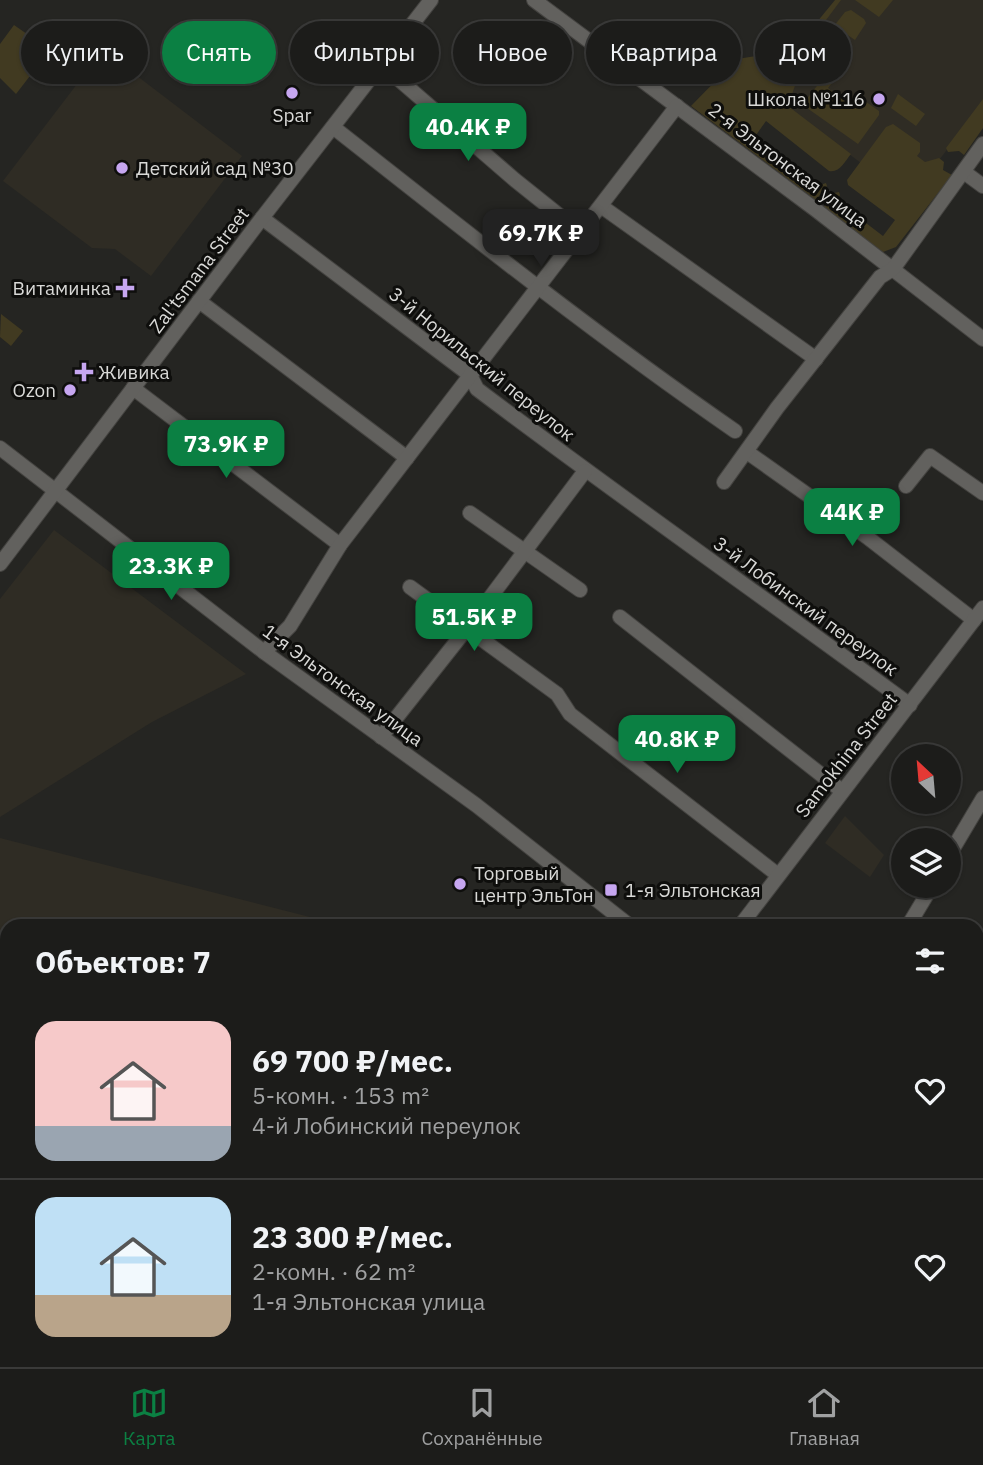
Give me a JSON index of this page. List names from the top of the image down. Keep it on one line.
{"streets":{"street":["2-я Эльтонская улица","Zal'tsmana Street","3-й Норильский переулок","3-й Лобинский переулок","1-я Эльтонская улица","Samokhina Street"]},"crossings":[["Zal'tsmana Street","3-й Норильский переулок"],["Zal'tsmana Street","1-я Эльтонская улица"],["3-й Норильский переулок","3-й Лобинский переулок"],["3-й Лобинский переулок","Samokhina Street"]],"places":{"other":["Spar","Школа №116","Детский сад №30","Ozon","Торговый центр ЭльТон"],"health":["Витаминка","Живика"],"transit":["1-я Эльтонская"]},"north":"top left","page":{"chip":["Купить","Снять","Фильтры","Новое","Квартира","Дом"],"price":["40.4K ₽","69.7K ₽","73.9K ₽","44K ₽","23.3K ₽","51.5K ₽","40.8K ₽"],"heading":"Объектов: 7","list":[{"name":"69 700 ₽/мес.","note":"5-комн. · 153 m² · 4-й Лобинский переулок"},{"name":"23 300 ₽/мес.","note":"2-комн. · 62 m² · 1-я Эльтонская улица"}],"tabs":["Карта","Сохранённые","Главная"]}}
